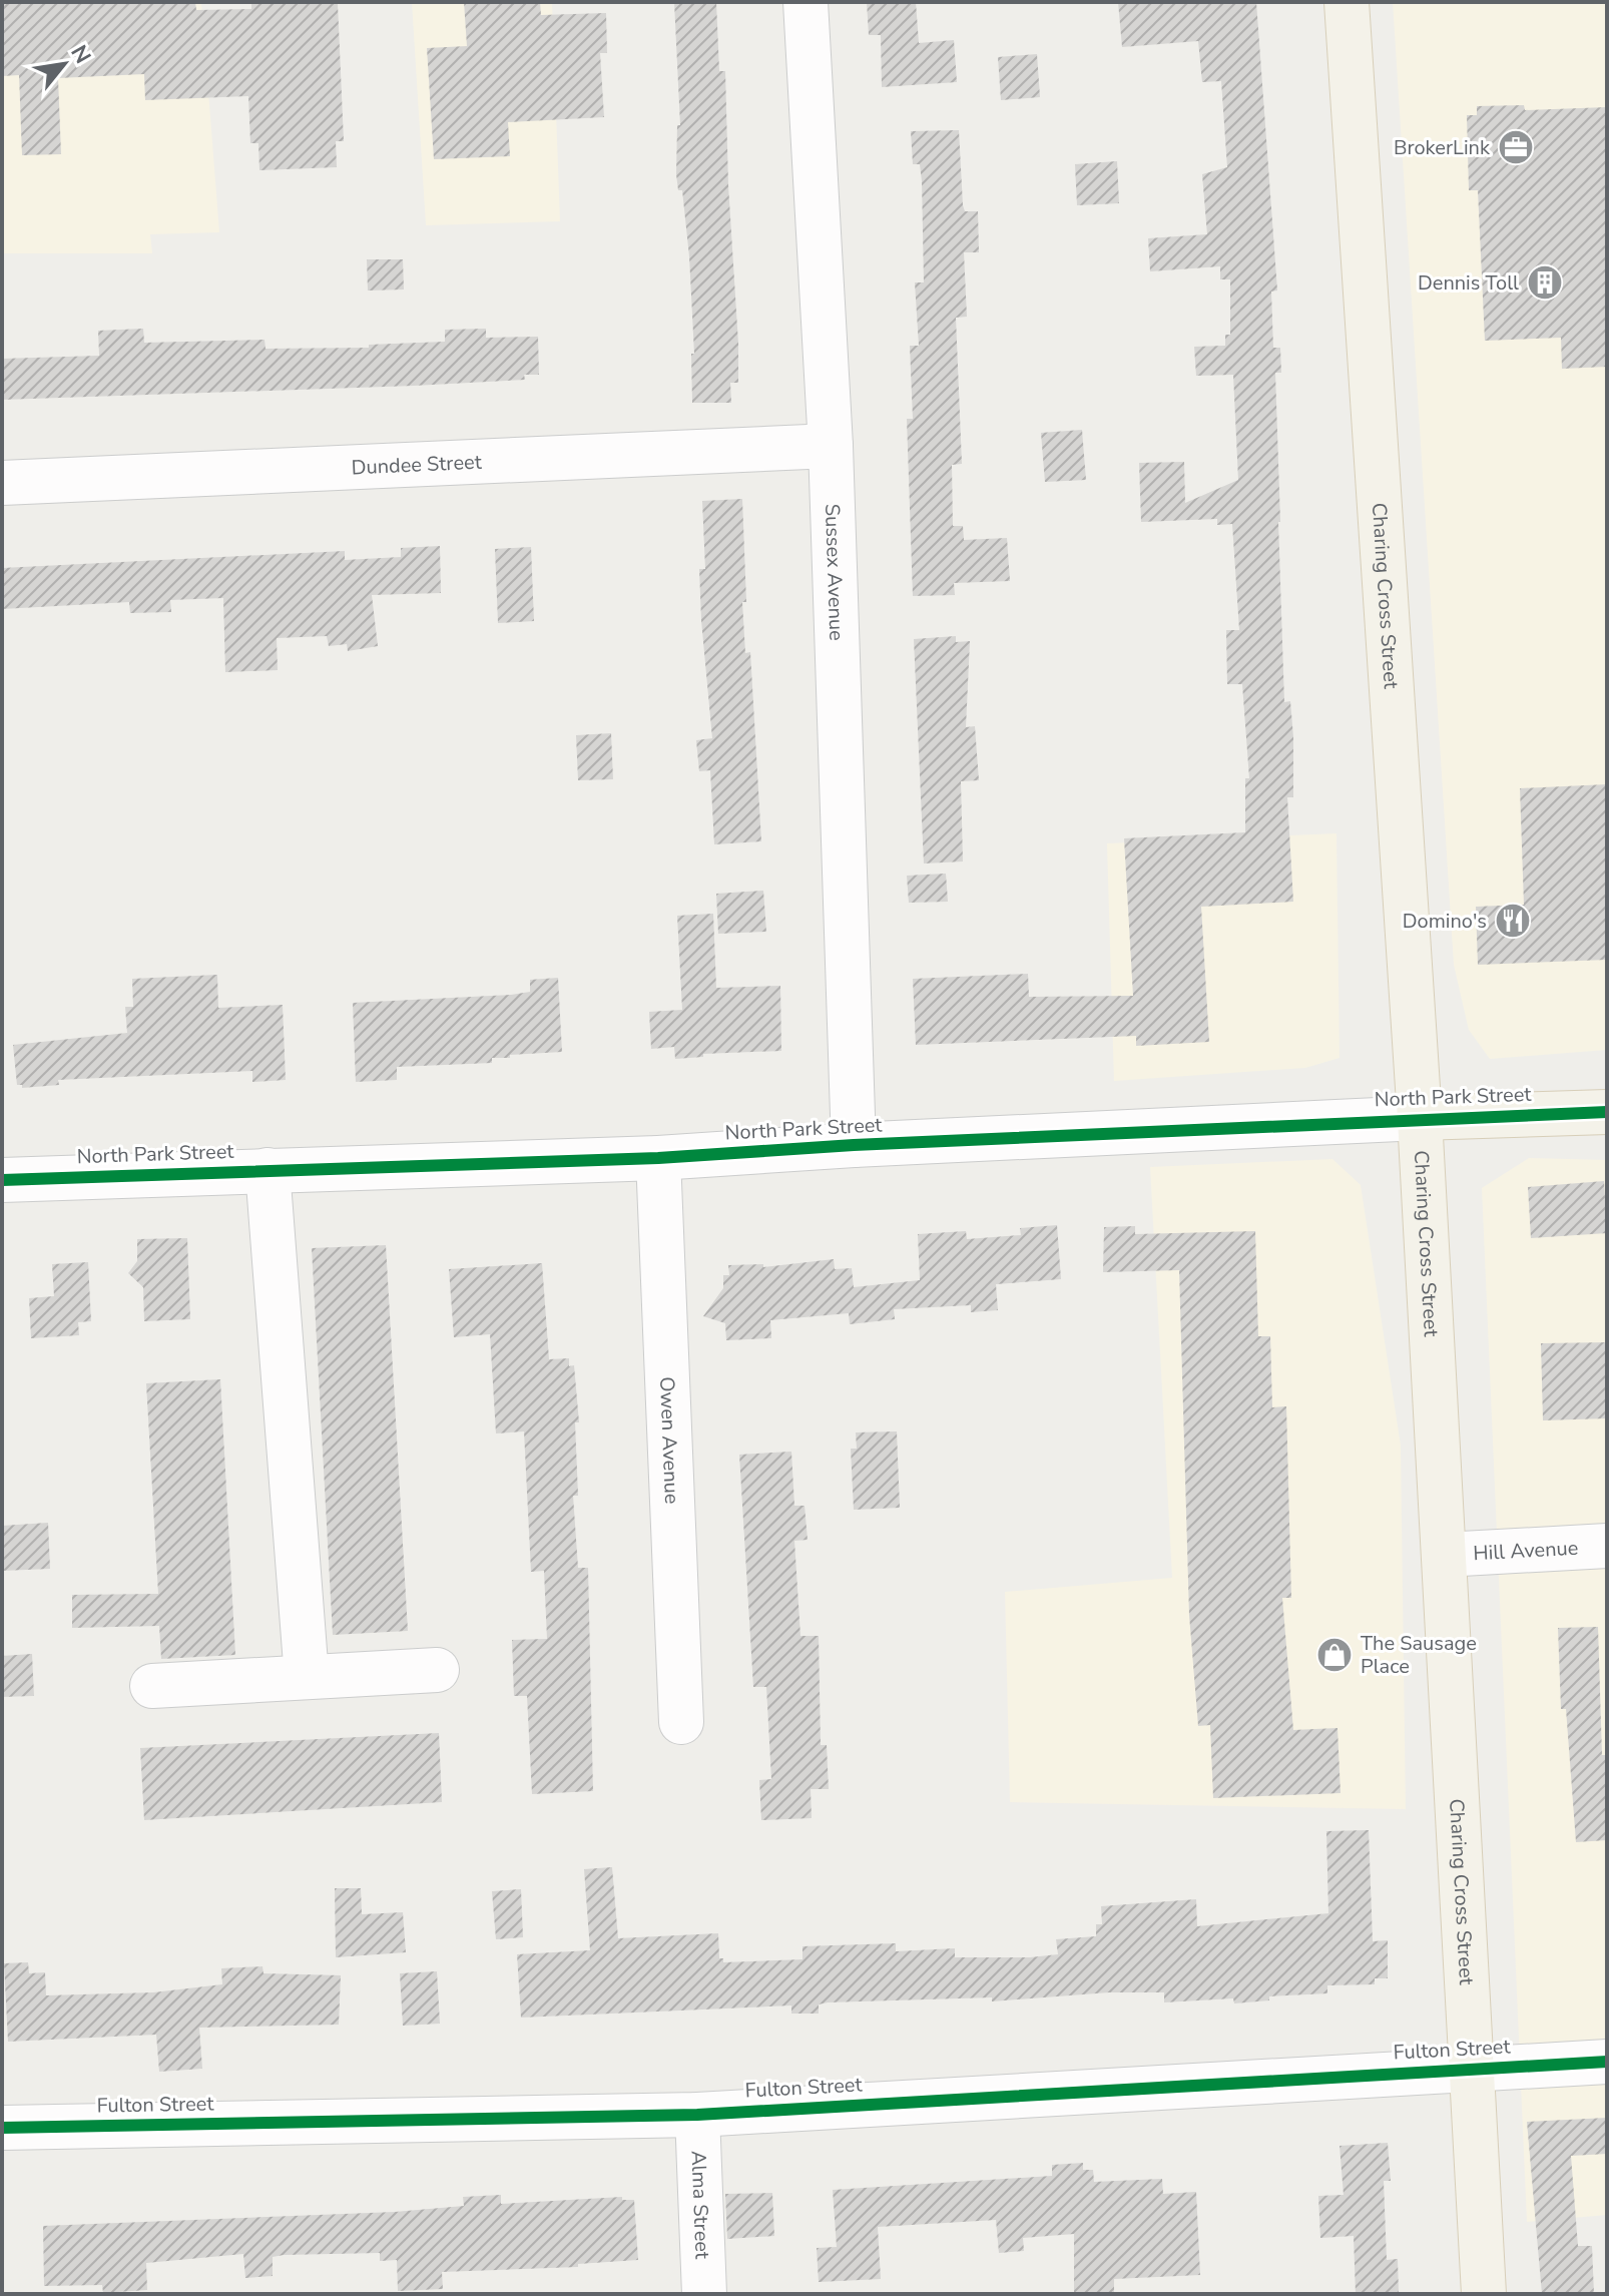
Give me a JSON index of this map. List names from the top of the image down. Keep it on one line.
{"streets":{"main road":["Charing Cross Street","North Park Street"],"street":["Dundee Street","Sussex Avenue","Owen Avenue","Hill Avenue","Fulton Street","Alma Street"]},"crossings":[["Dundee Street","Sussex Avenue"],["Sussex Avenue","North Park Street"],["Charing Cross Street","North Park Street"],["Charing Cross Street","Hill Avenue"],["Charing Cross Street","Fulton Street"],["North Park Street","Owen Avenue"],["Fulton Street","Alma Street"]],"places":{"office":["BrokerLink"],"building":["Dennis Toll"],"restaurant":["Domino's"],"shop":["The Sausage Place"]},"north":"top right"}
